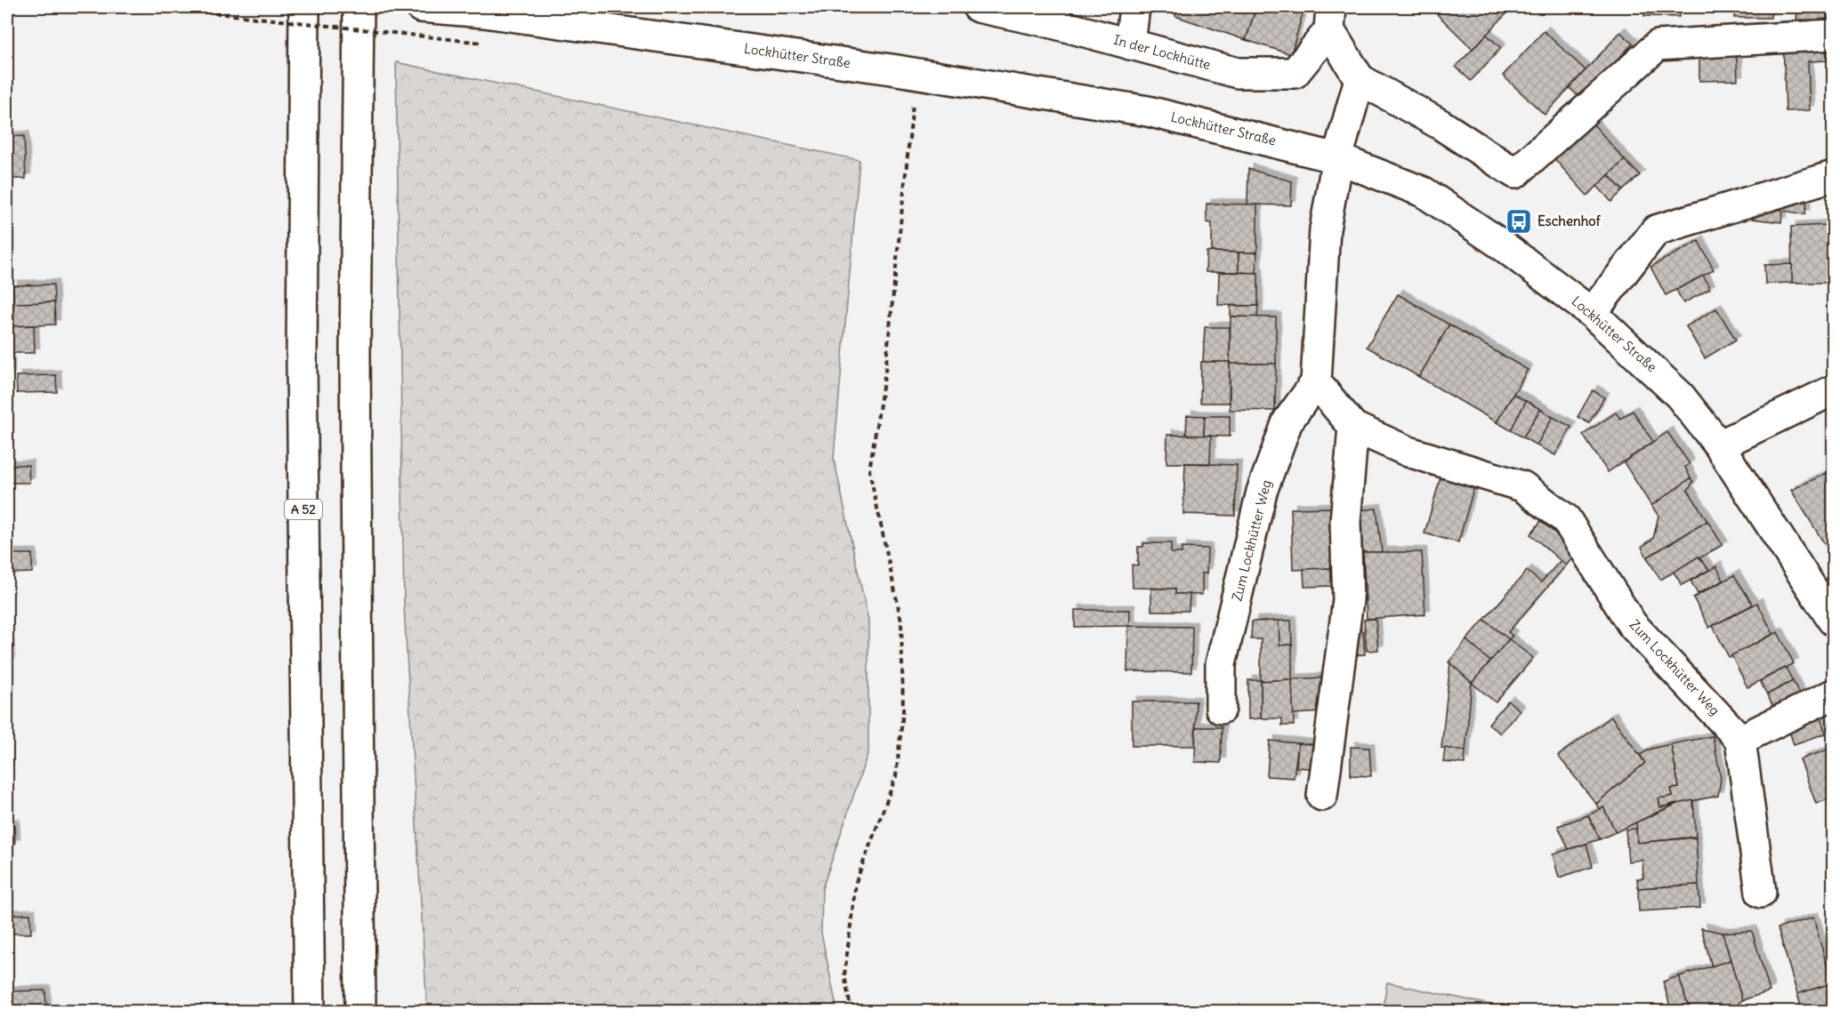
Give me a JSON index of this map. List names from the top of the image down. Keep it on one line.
{"streets":{"main road":["In der Lockhütte","Lockhütter Straße","A 52","Zum Lockhütter Weg"]},"places":{"bus stop":["Eschenhof"]}}
